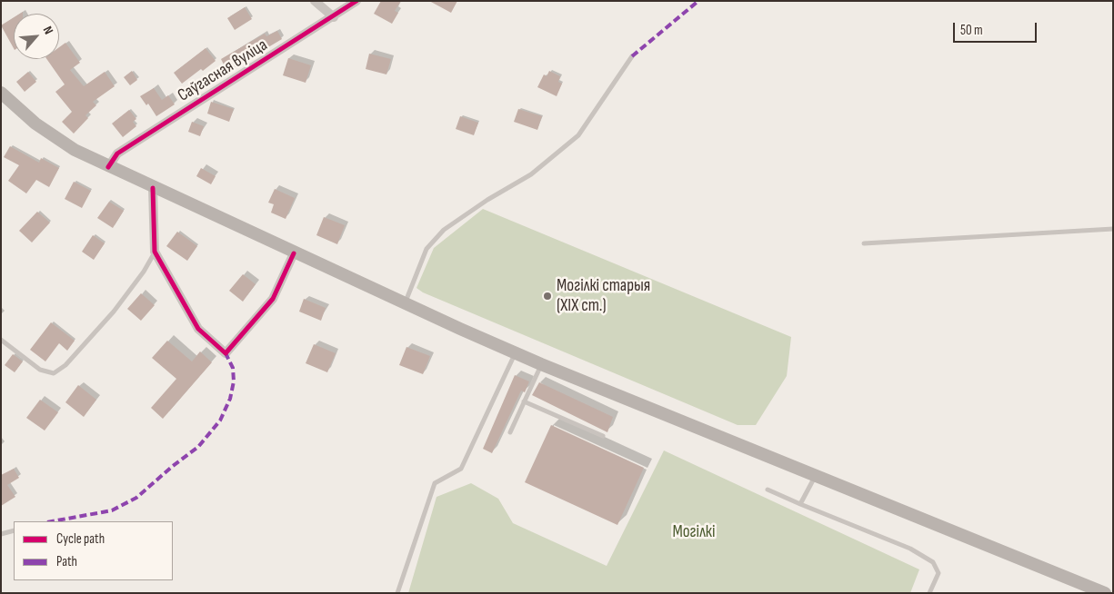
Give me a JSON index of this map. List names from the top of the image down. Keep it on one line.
{"streets":{"street":["Саўгасная вуліца"]},"parks":["Могілкі"],"places":["Могілкі старыя (XIX ст.)"],"legend":["Cycle path","Path"],"scale_bar":"50 m","north":"top right"}
